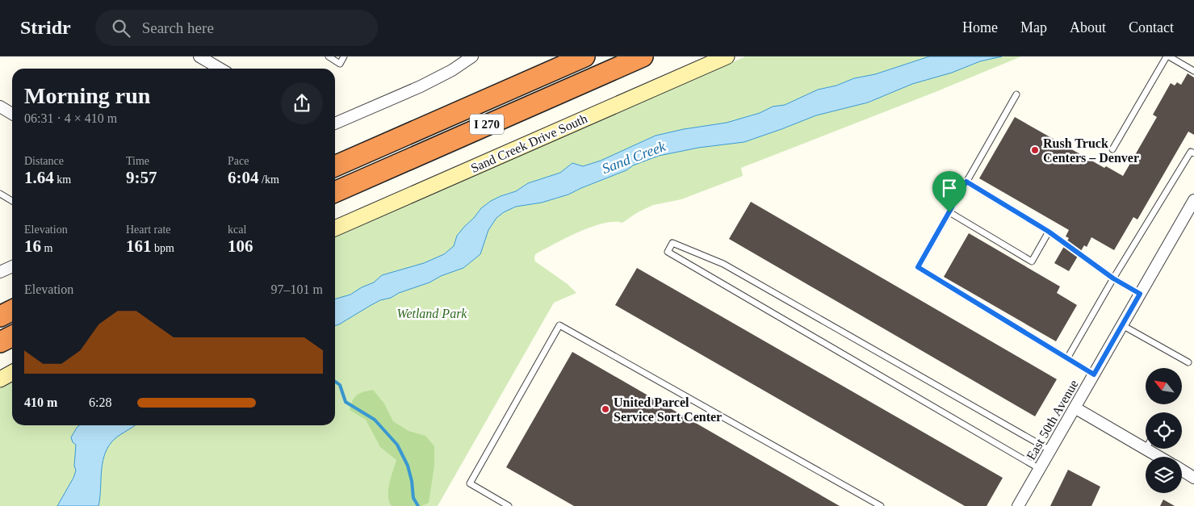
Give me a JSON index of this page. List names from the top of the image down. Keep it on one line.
{"streets":{"highway":["I 270"],"main road":["Sand Creek Drive South"],"street":["East 50th Avenue"]},"water":["Sand Creek"],"parks":["Wetland Park"],"places":["Rush Truck Centers – Denver","United Parcel Service Sort Center"],"north":"top left","page":{"header":"Stridr","search":"Search here","nav":["Home","Map","About","Contact"],"heading":["Morning run","06:31 · 4 × 410 m"],"stats":[["Distance","1.64 km"],["Time","9:57"],["Pace","6:04 /km"],["Elevation","16 m"],["Heart rate","161 bpm"],["kcal","106"]],"chart":["Elevation","97–101 m"],"list":[{"name":"410 m","note":"6:28"}]}}
